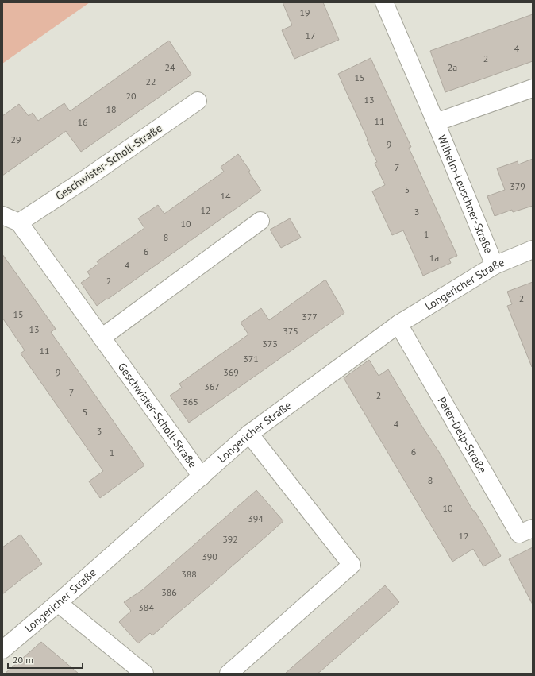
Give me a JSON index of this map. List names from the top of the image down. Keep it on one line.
{"streets":{"street":["Geschwister-Scholl-Straße","Wilhelm-Leuschner-Straße","Longericher Straße","Pater-Delp-Straße"]},"crossings":[["Geschwister-Scholl-Straße","Longericher Straße"],["Wilhelm-Leuschner-Straße","Longericher Straße"],["Longericher Straße","Pater-Delp-Straße"]],"house_numbers":["19","17","4","2","24","2a","15","22","20","13","18","11","16","29","9","7","379","5","14","12","3","10","1","8","6","1a","4","2","2","15","377","13","375","373","11","371","9","369","367","7","2","365","5","4","3","6","1","8","10","394","12","392","390","388","386","384"],"scale_bar":"20 m"}
